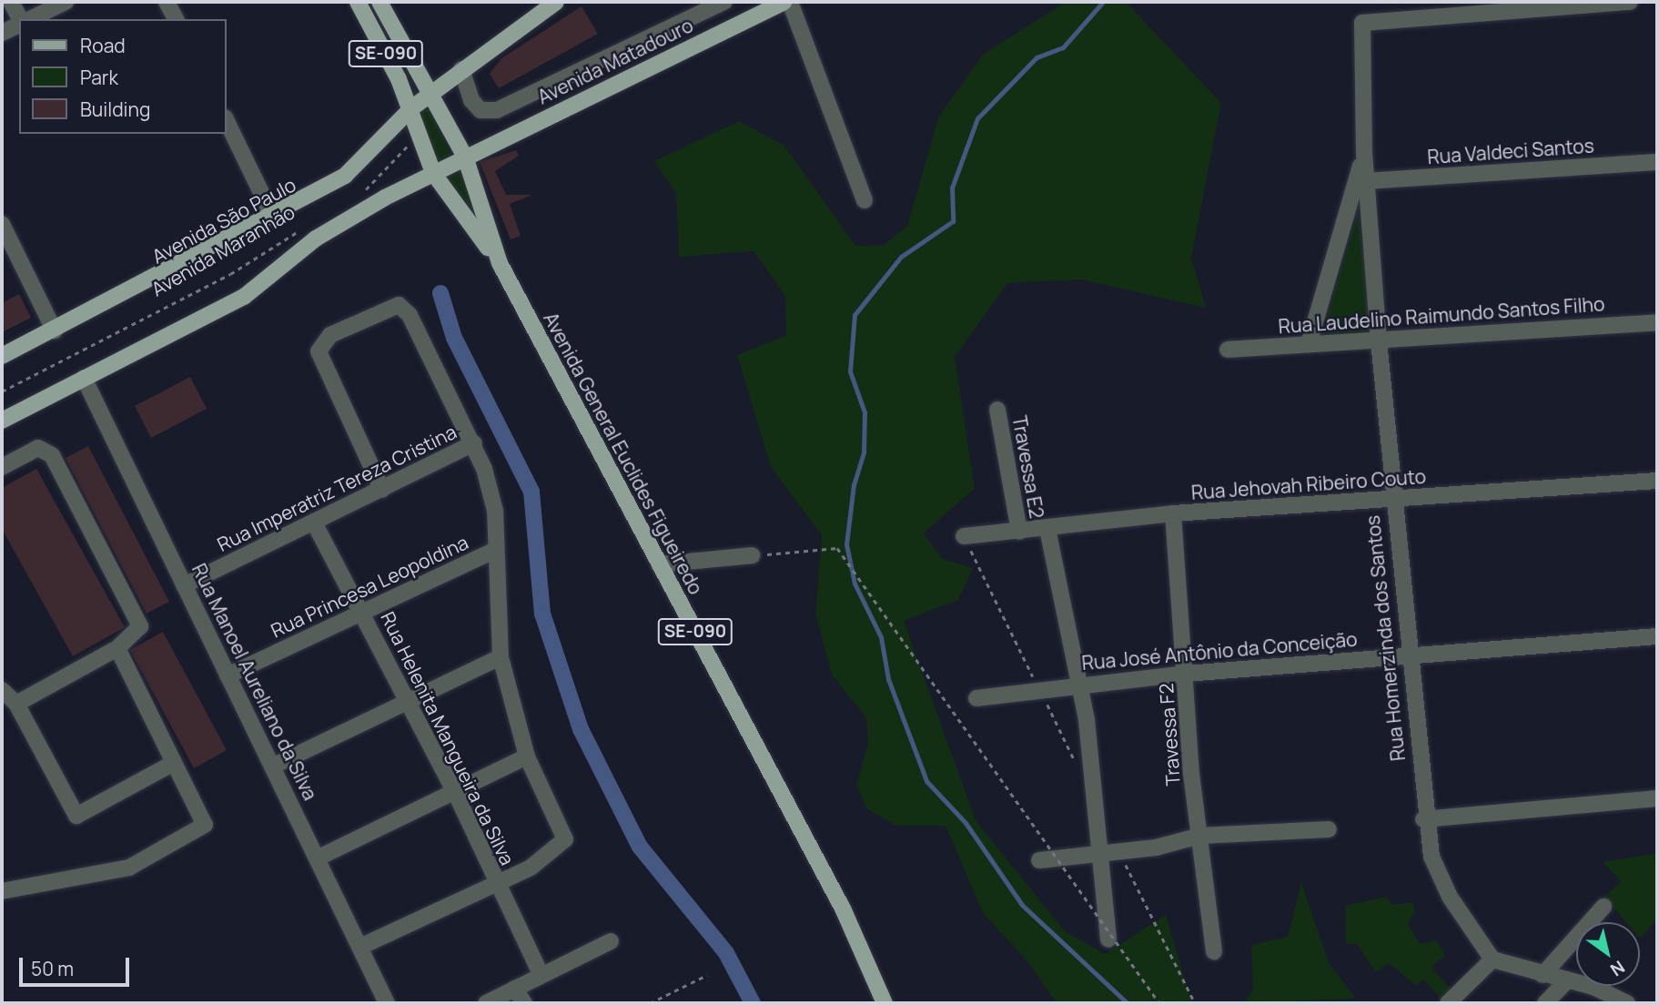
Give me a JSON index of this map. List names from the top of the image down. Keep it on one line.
{"streets":{"main road":["SE-090","Avenida Matadouro","Avenida São Paulo","Avenida Maranhão","Avenida General Euclides Figueiredo"],"street":["Rua Valdeci Santos","Rua Laudelino Raimundo Santos Filho","Travessa E2","Rua Jehovah Ribeiro Couto","Rua Imperatriz Tereza Cristina","Rua Princesa Leopoldina","Rua Homerzinda dos Santos","Rua José Antônio da Conceição","Rua Manoel Aureliano da Silva","Travessa F2","Rua Helenita Mangueira da Silva"]},"crossings":[["SE-090","Avenida Matadouro"],["SE-090","Avenida São Paulo"],["SE-090","Avenida Maranhão"],["SE-090","Avenida General Euclides Figueiredo"],["Avenida Matadouro","Avenida Maranhão"],["Avenida Matadouro","Avenida General Euclides Figueiredo"],["Rua Valdeci Santos","Rua Homerzinda dos Santos"],["Avenida Maranhão","Avenida General Euclides Figueiredo"],["Avenida Maranhão","Rua Manoel Aureliano da Silva"],["Rua Laudelino Raimundo Santos Filho","Rua Homerzinda dos Santos"],["Travessa E2","Rua Jehovah Ribeiro Couto"],["Rua Jehovah Ribeiro Couto","Rua Homerzinda dos Santos"],["Rua Jehovah Ribeiro Couto","Travessa F2"],["Rua Imperatriz Tereza Cristina","Rua Manoel Aureliano da Silva"],["Rua Imperatriz Tereza Cristina","Rua Helenita Mangueira da Silva"],["Rua Princesa Leopoldina","Rua Manoel Aureliano da Silva"],["Rua Princesa Leopoldina","Rua Helenita Mangueira da Silva"],["Rua Homerzinda dos Santos","Rua José Antônio da Conceição"],["Rua José Antônio da Conceição","Travessa F2"]],"legend":["Road","Park","Building"],"scale_bar":"50 m","north":"bottom right"}
